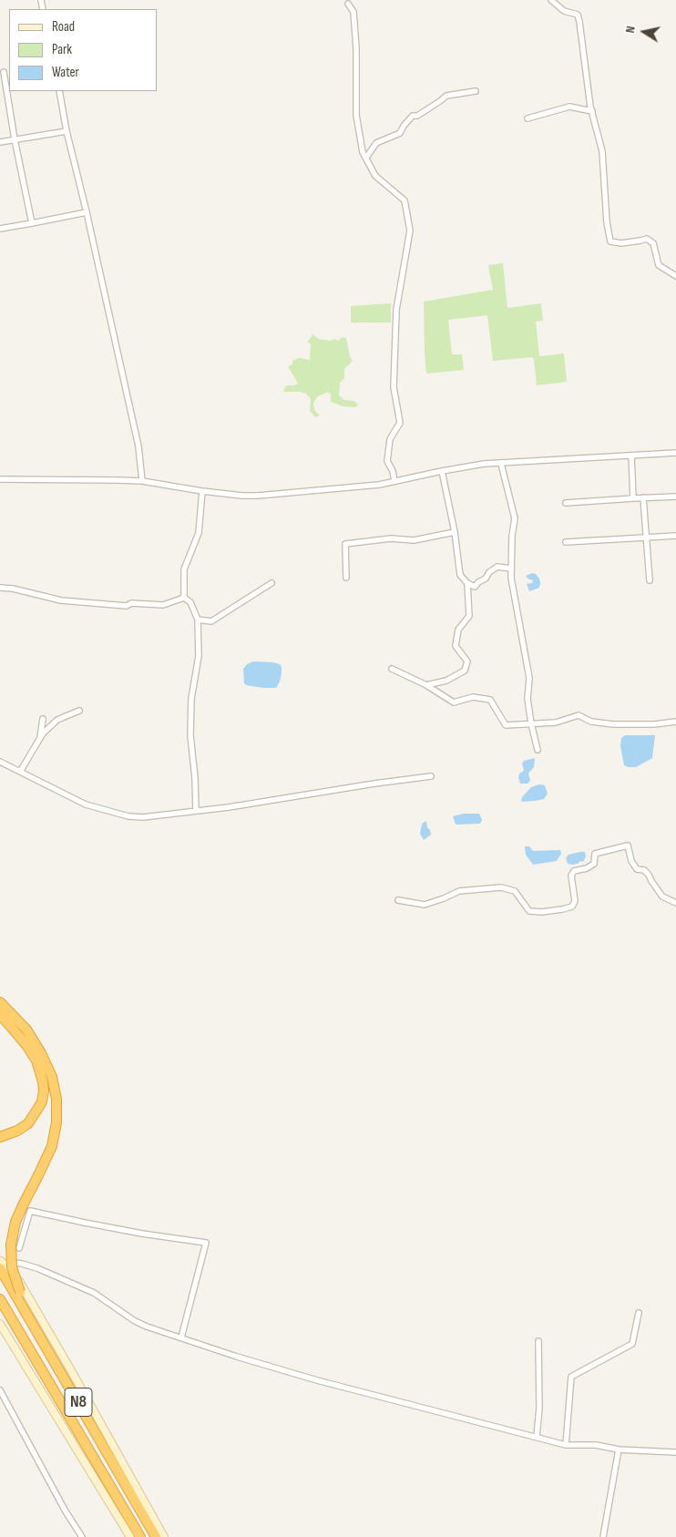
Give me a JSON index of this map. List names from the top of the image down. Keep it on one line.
{"streets":{"highway":["N8"]},"legend":["Road","Park","Water"],"north":"left"}
